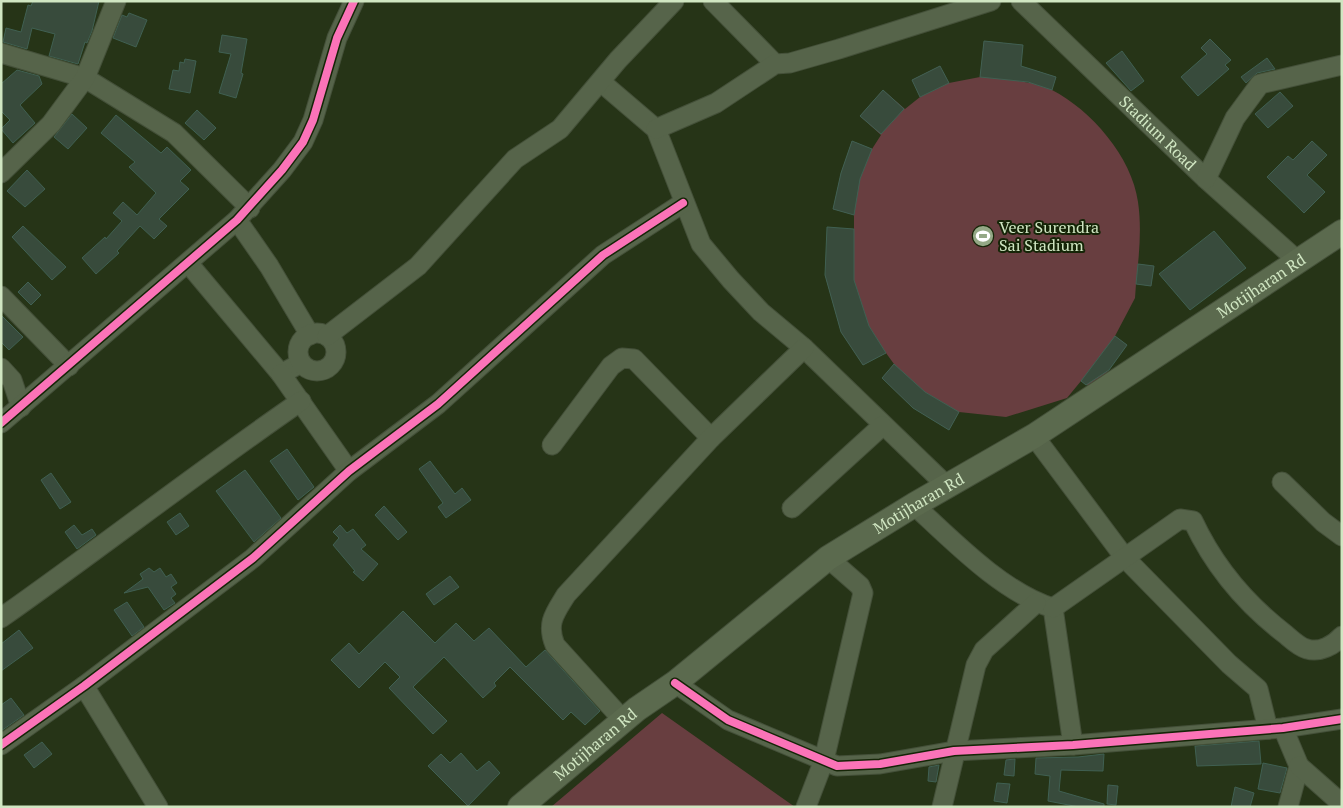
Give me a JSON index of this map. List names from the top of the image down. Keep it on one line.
{"streets":{"main road":["Motijharan Rd"],"street":["Stadium Road"]},"crossings":[["Stadium Road","Motijharan Rd"]],"places":{"sports":["Veer Surendra Sai Stadium"]}}
